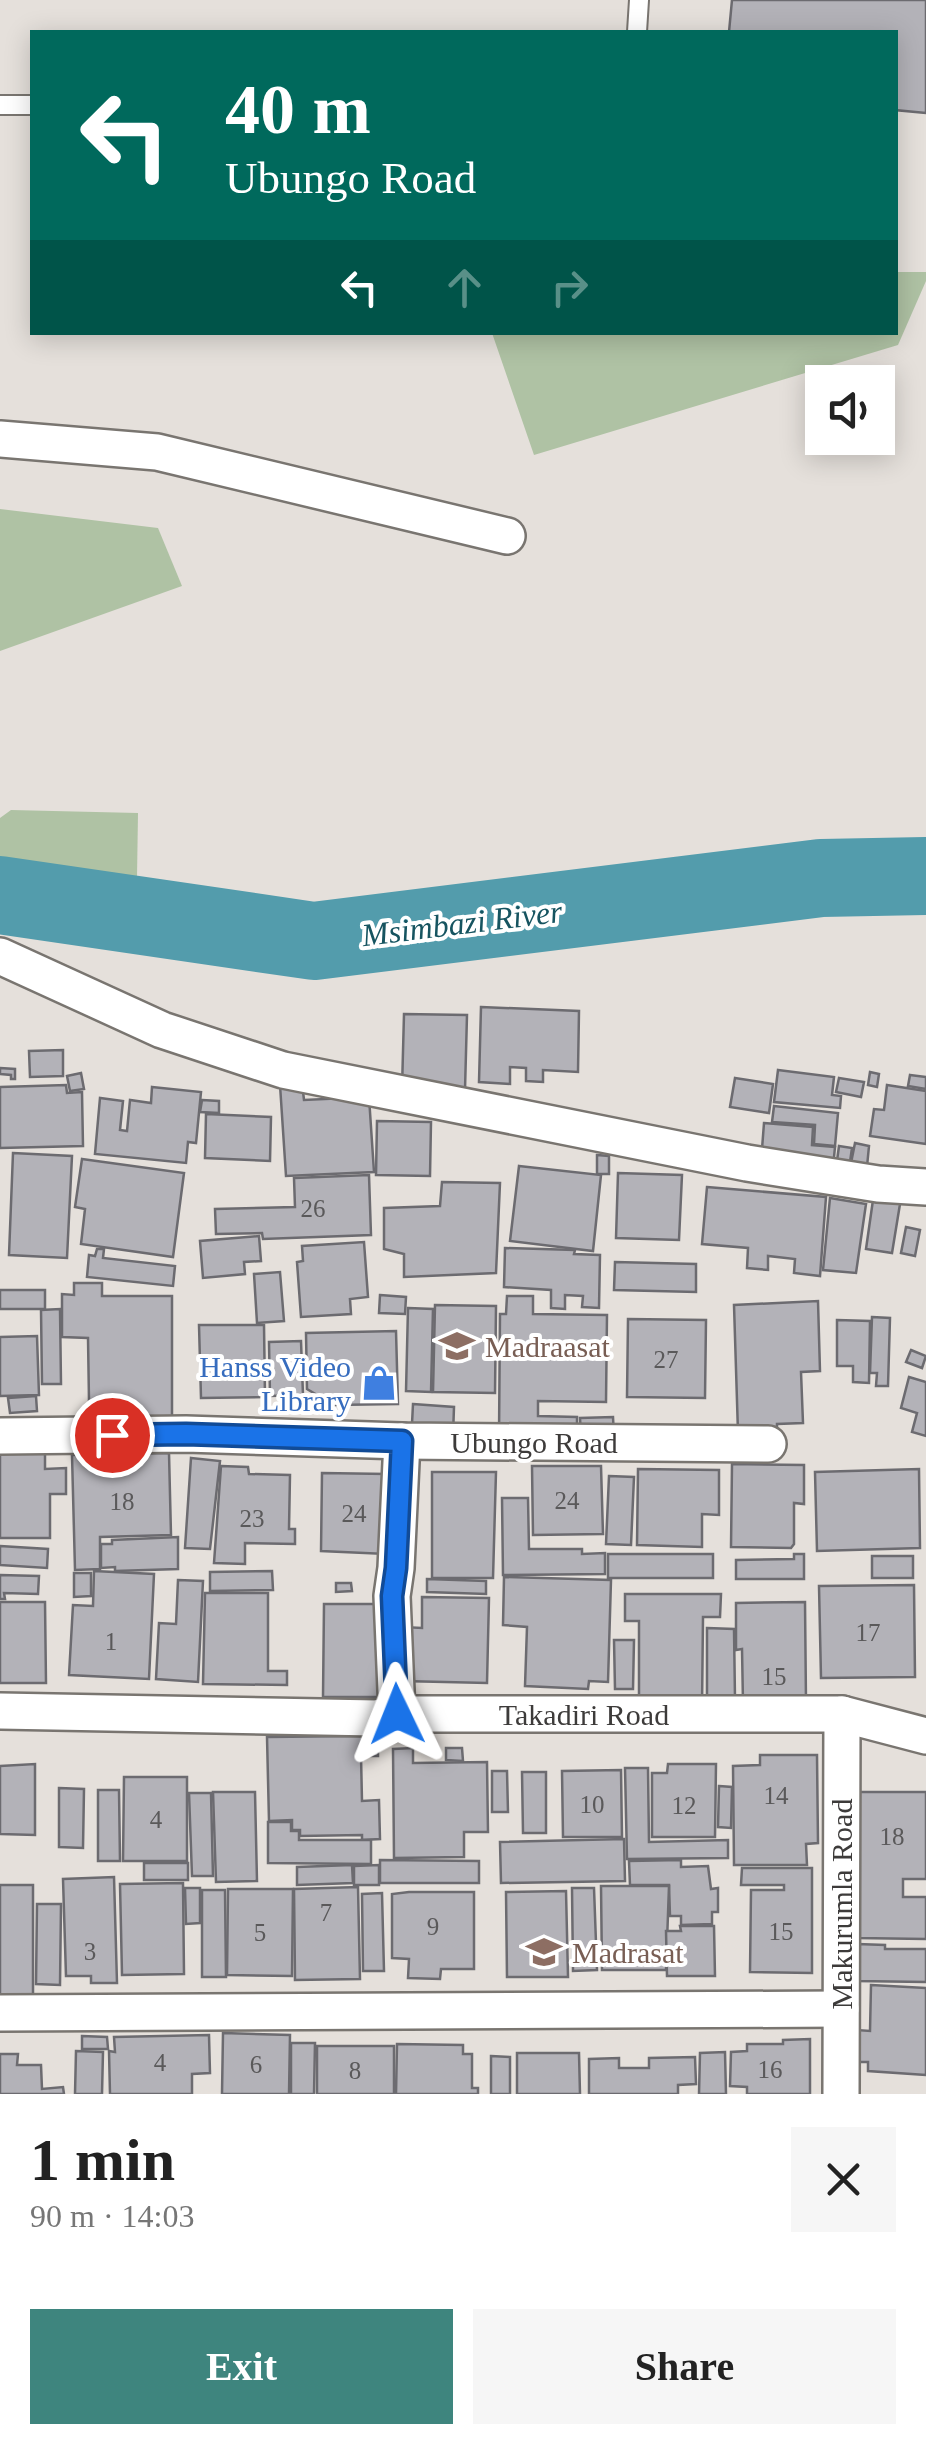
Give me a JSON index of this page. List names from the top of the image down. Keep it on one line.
{"streets":{"street":["Ubungo Road","Takadiri Road","Makurumla Road"]},"crossings":[["Takadiri Road","Makurumla Road"]],"water":["Msimbazi River"],"places":{"school or university":["Madraasat","Madrasat"],"shop":["Hanss Video Library"]},"house_numbers":["26","27","24","18","24","23","17","1","15","14","10","12","4","18","7","9","15","5","3","4","6","16","8"],"page":{"turn":["40 m","Ubungo Road"],"heading":["1 min","90 m · 14:03"],"buttons":["Exit","Share"]}}
